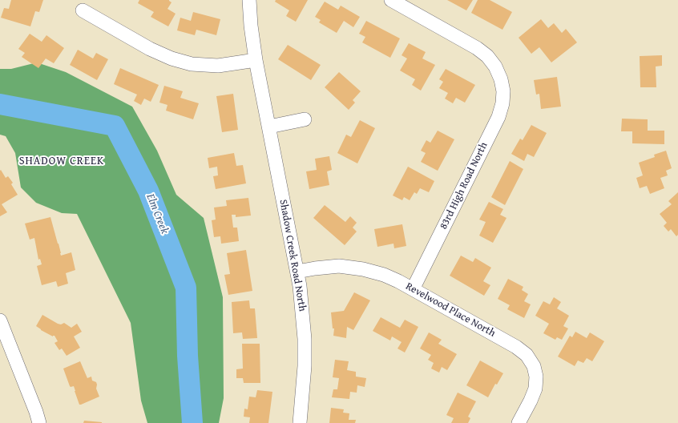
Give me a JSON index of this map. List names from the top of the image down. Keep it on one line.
{"streets":{"street":["83rd High Road North","Shadow Creek Road North","Revelwood Place North"]},"crossings":[["83rd High Road North","Revelwood Place North"],["Shadow Creek Road North","Revelwood Place North"]],"districts":["SHADOW CREEK"],"water":["Elm Creek"]}
